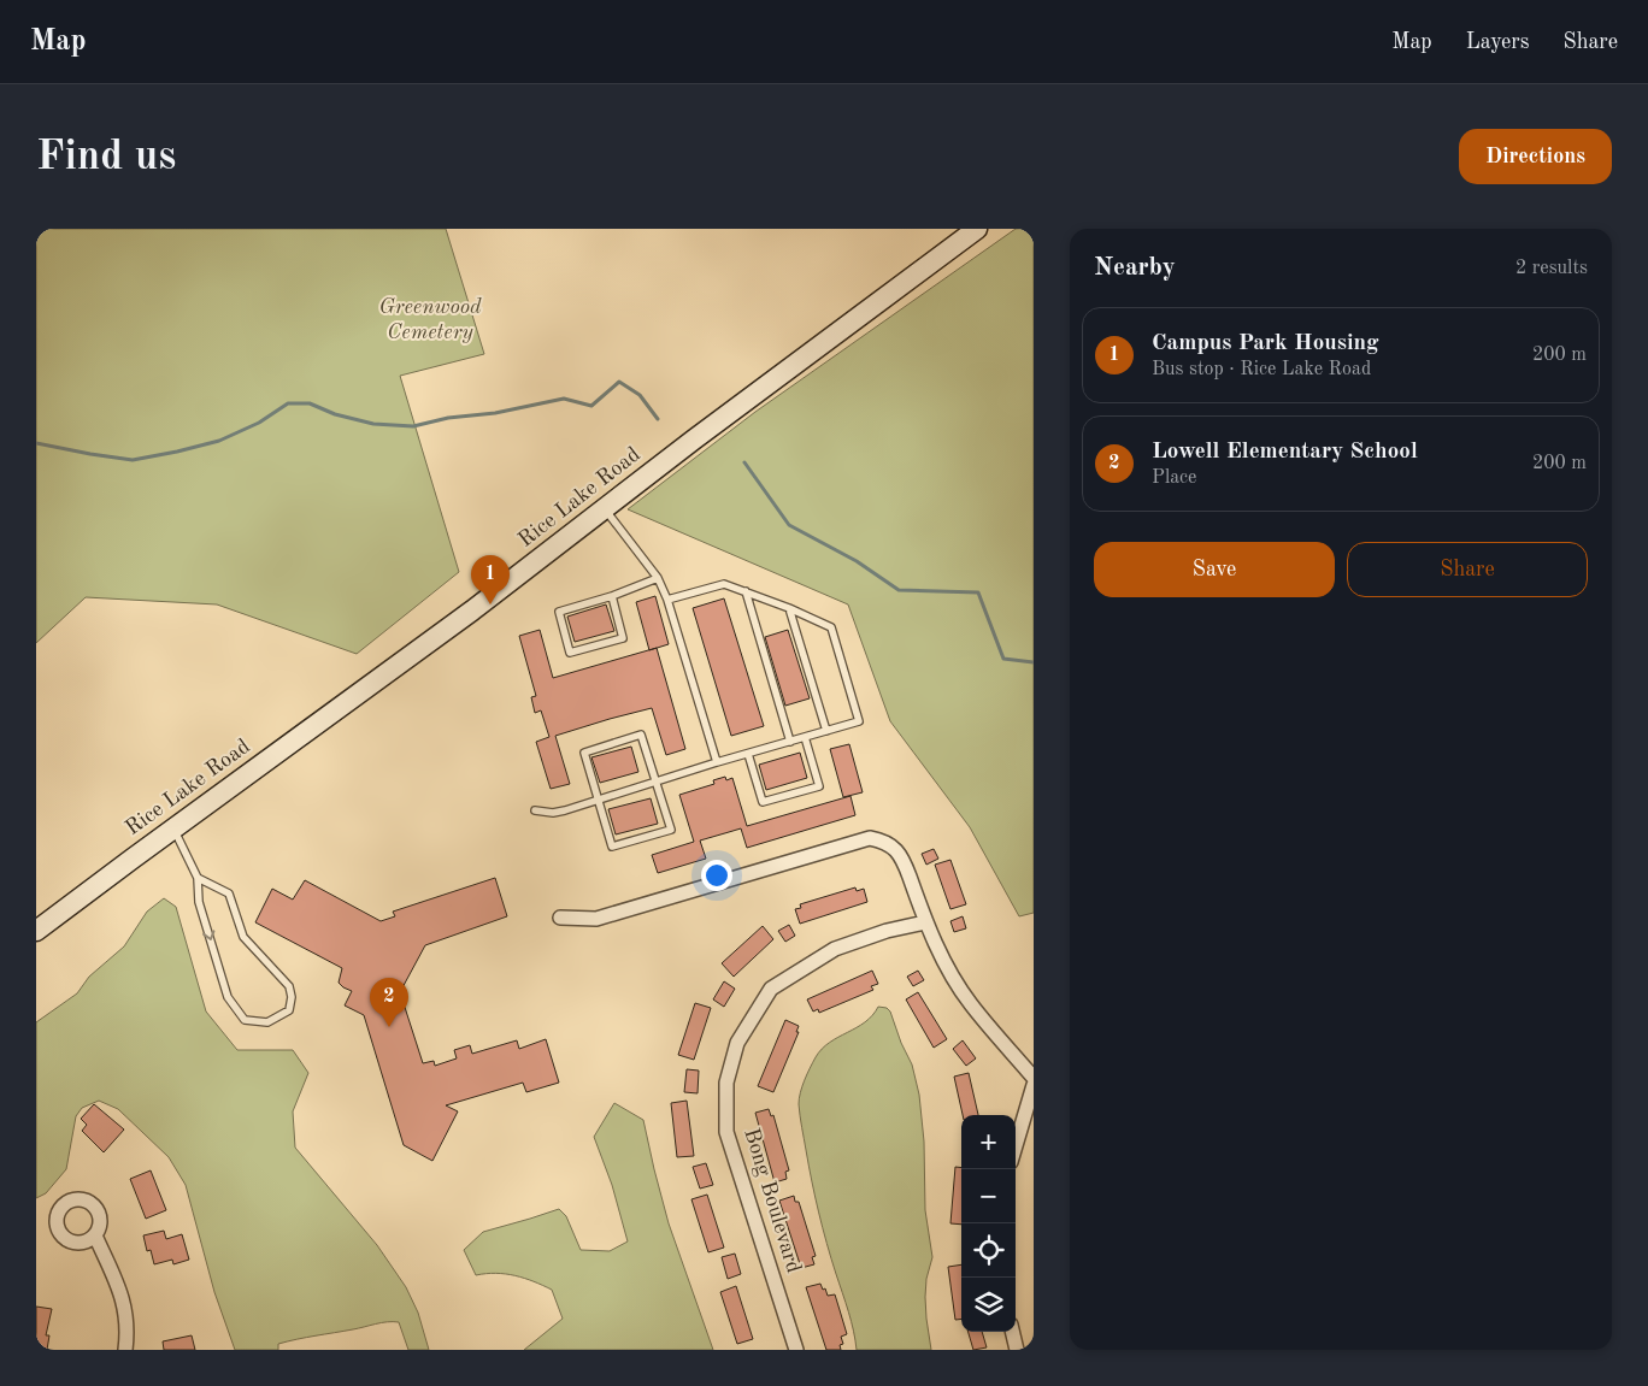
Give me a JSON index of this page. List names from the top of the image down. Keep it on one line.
{"streets":{"main road":["Rice Lake Road"],"street":["Bong Boulevard"]},"parks":["Greenwood Cemetery"],"page":{"header":"Map","nav":["Map","Layers","Share"],"buttons":["Directions",["Save","Share"]],"title":"Find us","heading":["Nearby","2 results"],"list":[{"mark":"1","name":"Campus Park Housing","note":"Bus stop · Rice Lake Road","value":"200 m"},{"mark":"2","name":"Lowell Elementary School","note":"Place","value":"200 m"}],"pins":["1","2"],"map_buttons":["+","−"]}}
